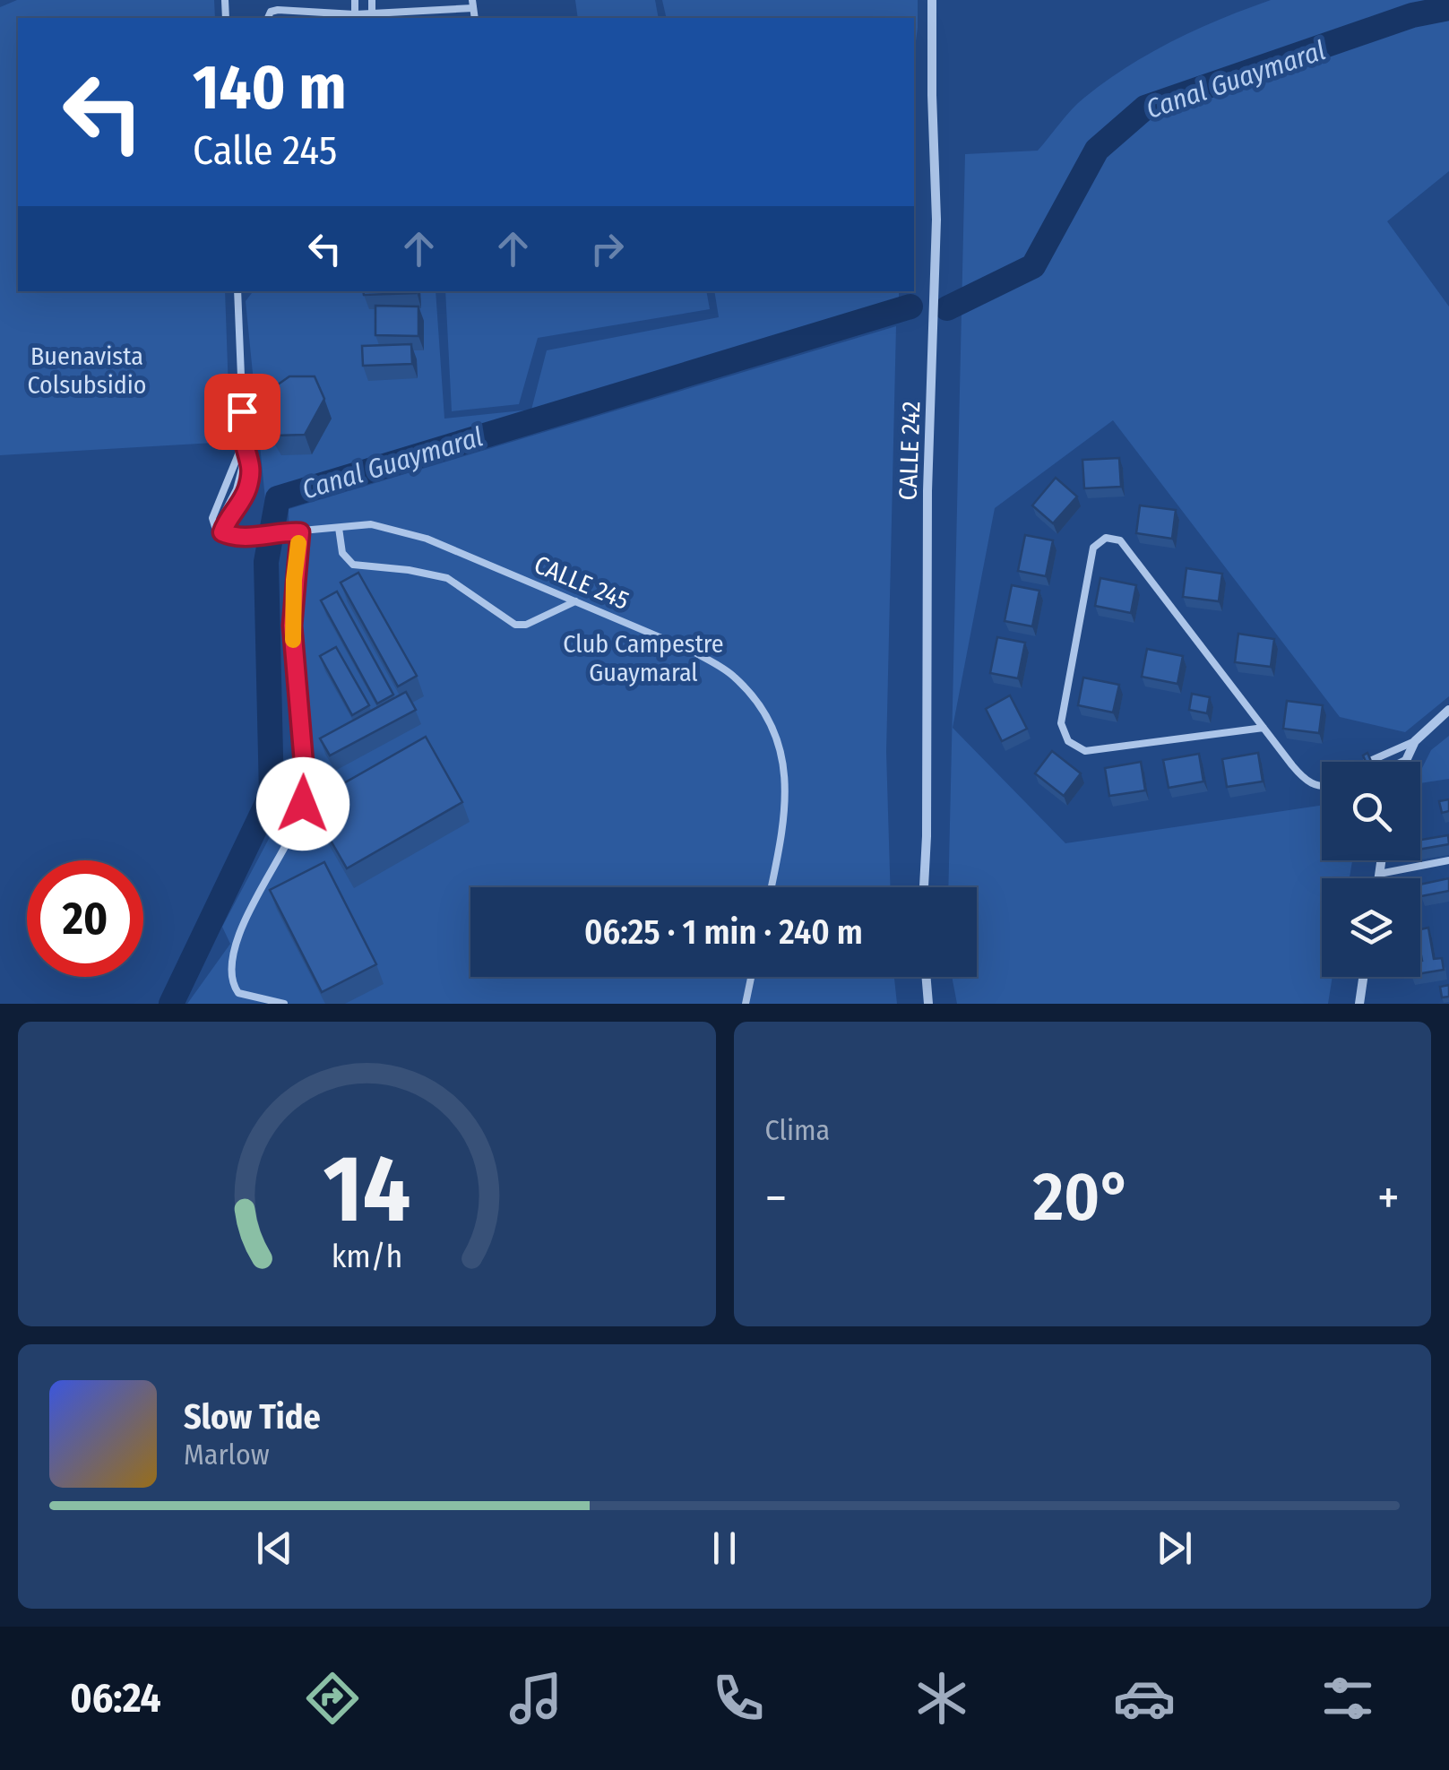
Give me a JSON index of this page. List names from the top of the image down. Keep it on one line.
{"streets":{"street":["CALLE 242"],"lane":["CALLE 245"]},"water":["Canal Guaymaral"],"parks":["Buenavista Colsubsidio","Club Campestre Guaymaral"],"page":{"turn":["140 m","Calle 245"],"limit":"20","trip":"06:25 · 1 min · 240 m","tile":"Clima","heat":["−","20°","+"],"song":["Slow Tide","Marlow"],"tabs":"06:24","gauge":["14","km/h"]}}
